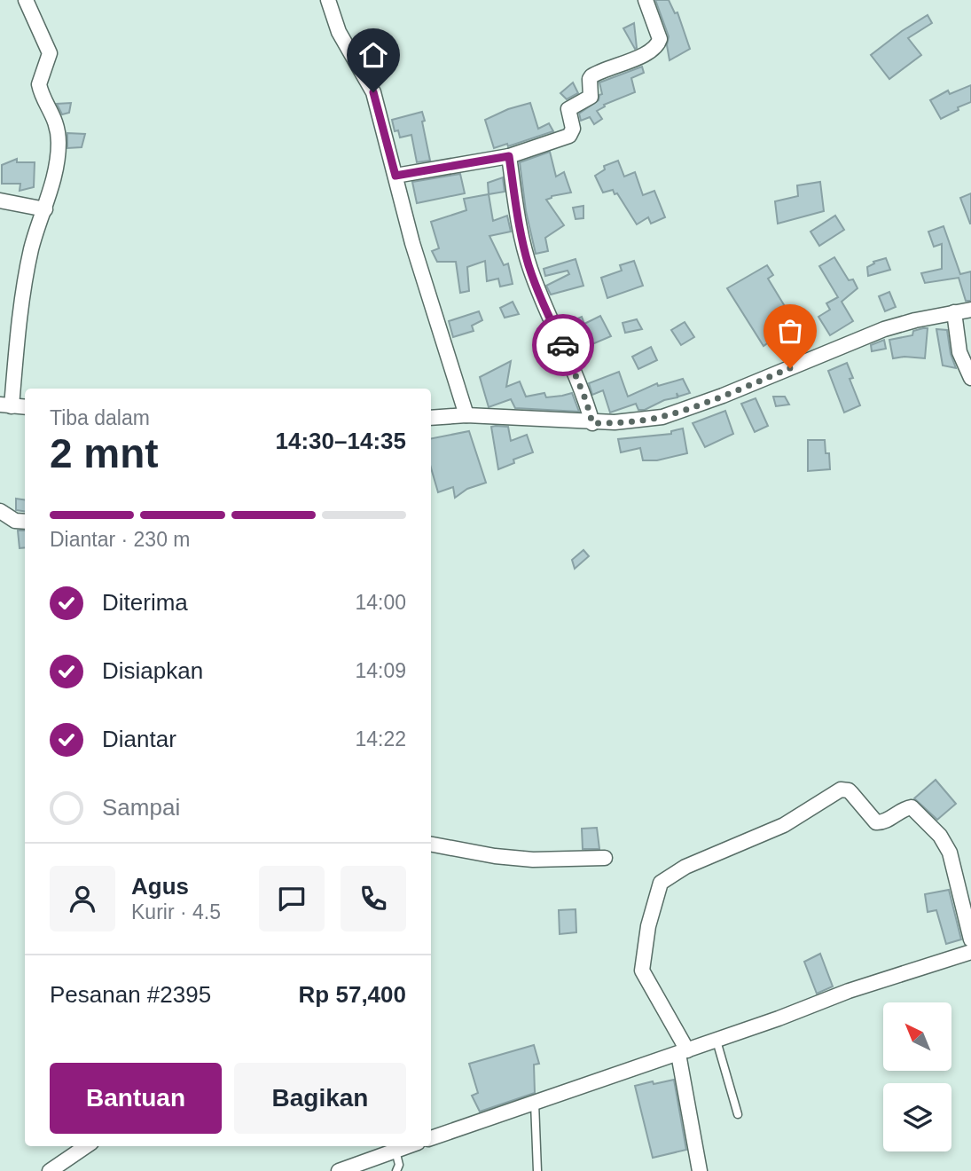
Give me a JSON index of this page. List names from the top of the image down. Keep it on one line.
{"north":"top left","page":{"heading":["2 mnt","Tiba dalam","14:30–14:35"],"panel":["Agus","Kurir · 4.5","Pesanan #2395","Rp 57,400"],"bar":"Diantar · 230 m","list":[["Diterima","14:00"],["Disiapkan","14:09"],["Diantar","14:22"],"Sampai"],"buttons":["Bantuan","Bagikan"]}}
